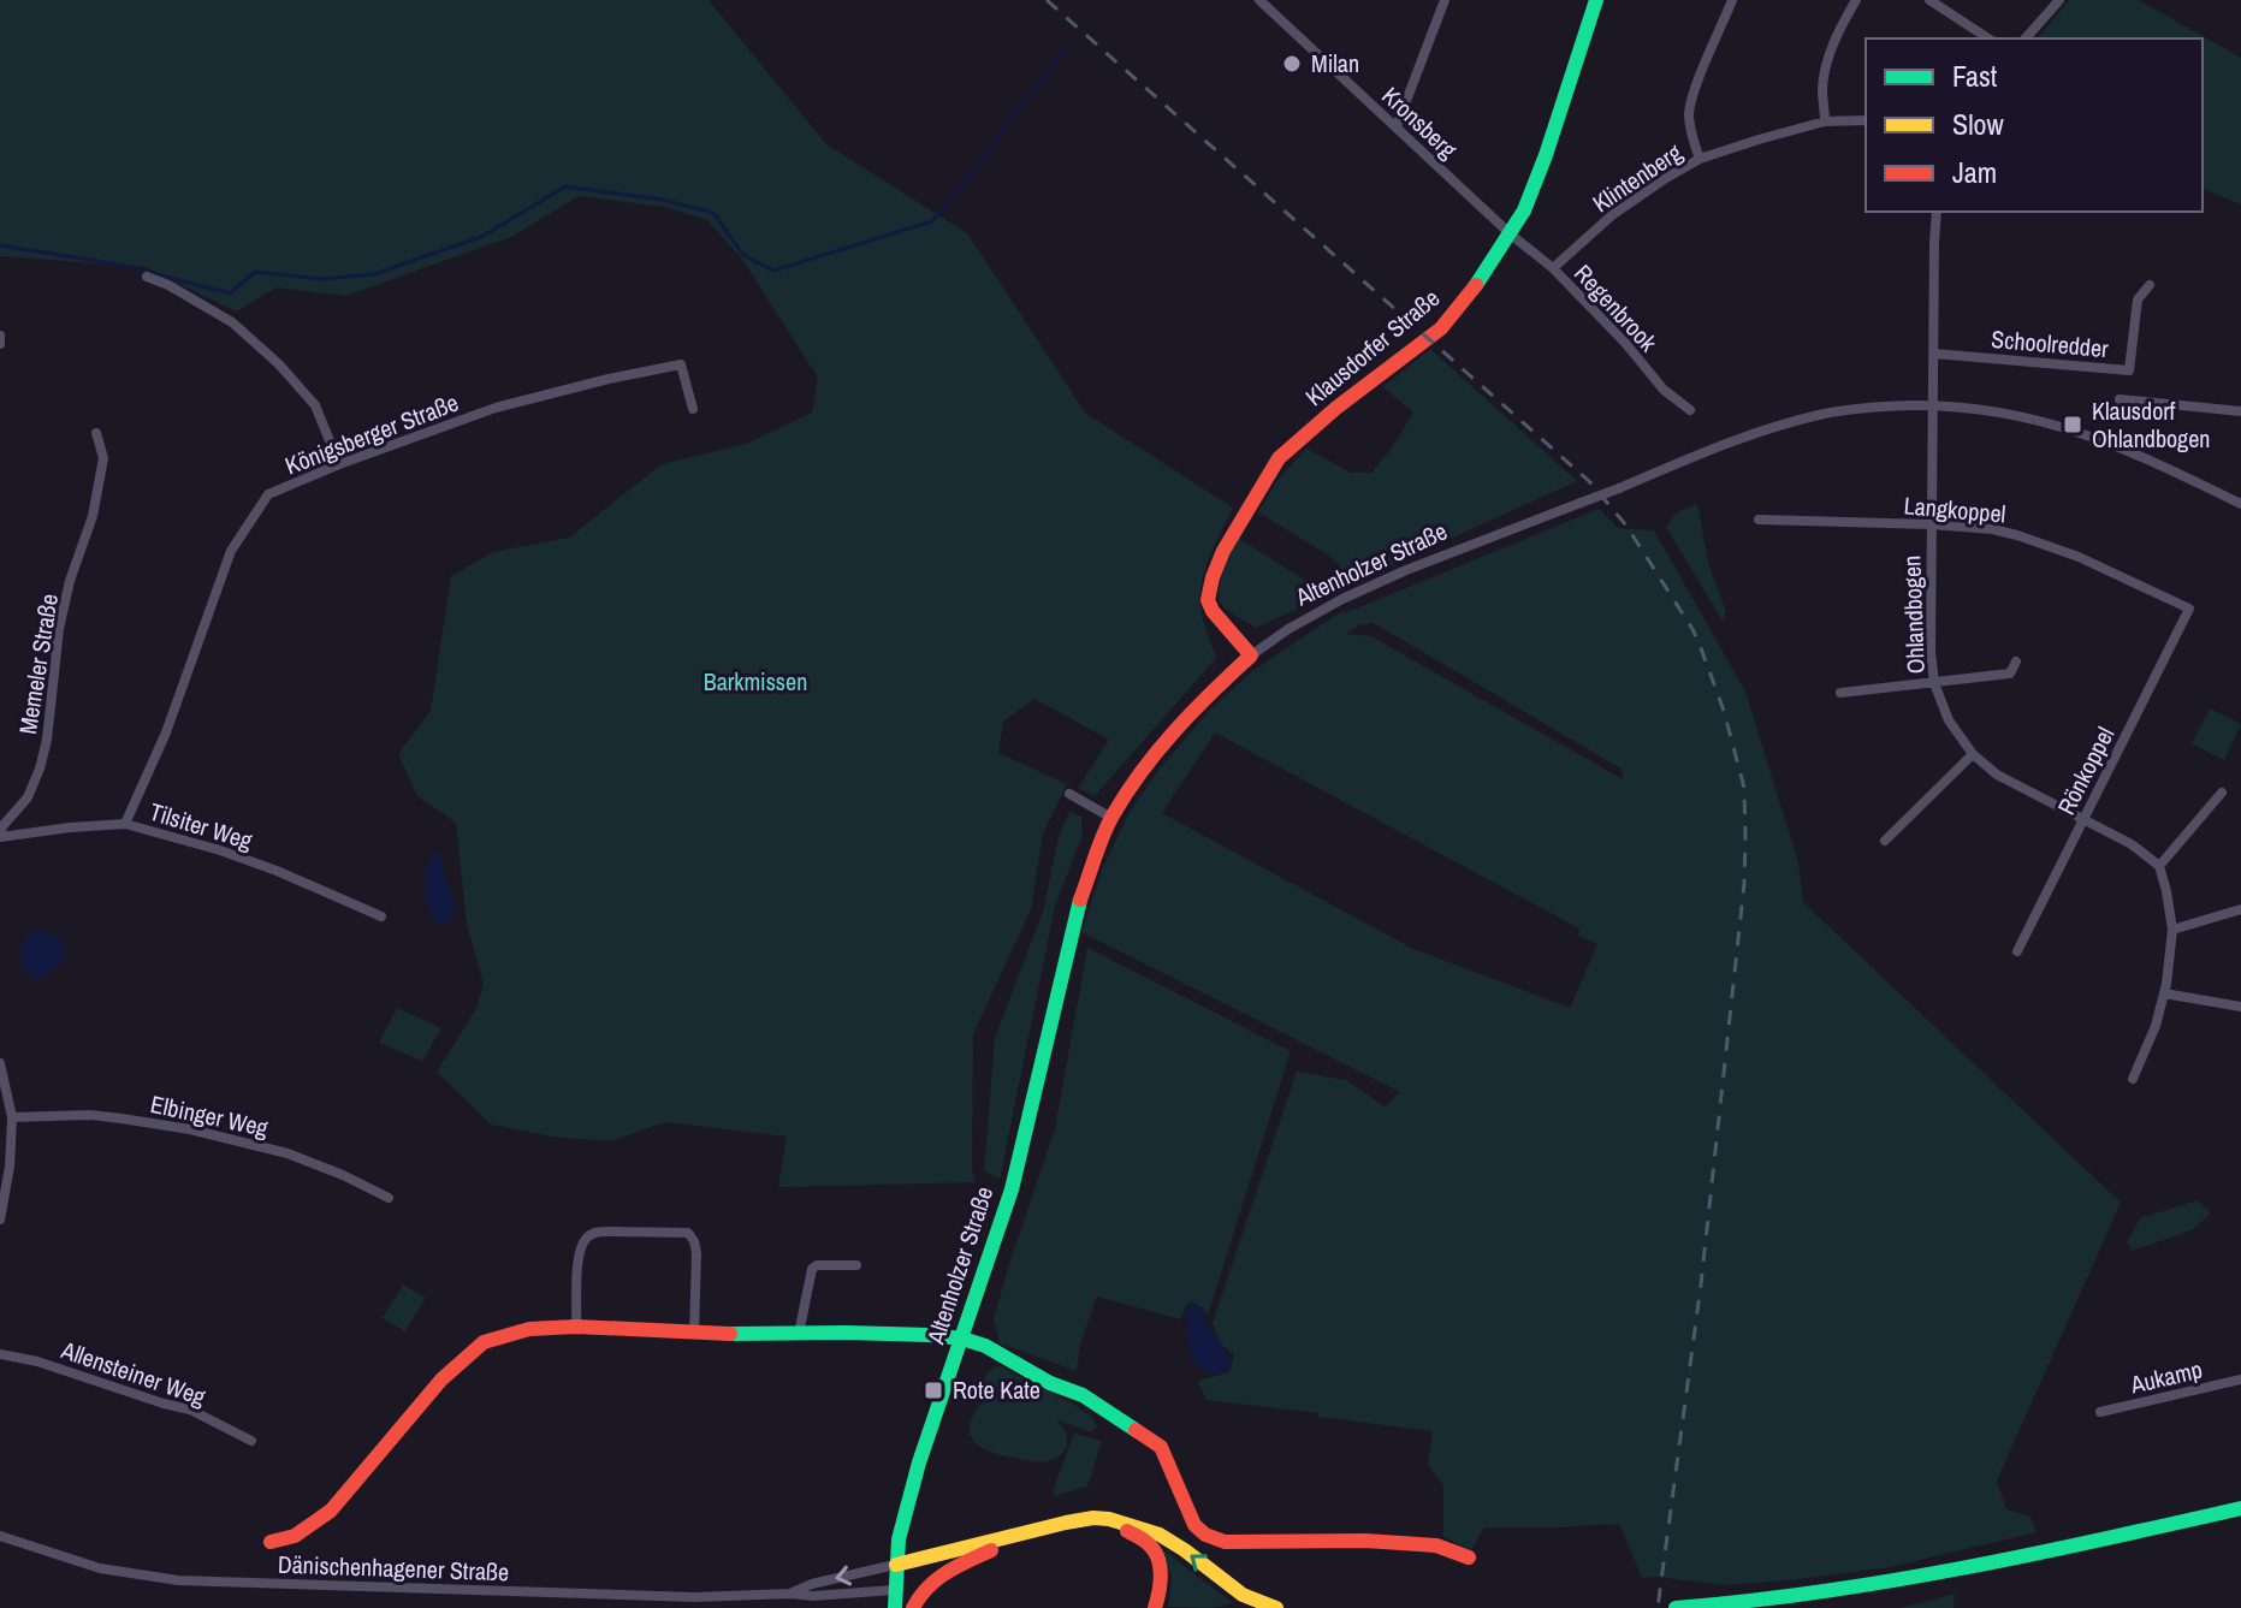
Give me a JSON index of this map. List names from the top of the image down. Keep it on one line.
{"streets":{"main road":["Klausdorfer Straße","Altenholzer Straße"],"street":["Kronsberg","Klintenberg","Regenbrook","Schoolredder","Königsberger Straße","Langkoppel","Ohlandbogen","Memeler Straße","Rönkoppel","Tilsiter Weg","Elbinger Weg","Allensteiner Weg","Aukamp","Dänischenhagener Straße"]},"crossings":[["Kronsberg","Regenbrook"],["Kronsberg","Klausdorfer Straße"],["Klintenberg","Regenbrook"],["Regenbrook","Klausdorfer Straße"],["Klausdorfer Straße","Altenholzer Straße"],["Königsberger Straße","Tilsiter Weg"],["Langkoppel","Ohlandbogen"],["Langkoppel","Rönkoppel"],["Altenholzer Straße","Ohlandbogen"],["Altenholzer Straße","Dänischenhagener Straße"],["Ohlandbogen","Rönkoppel"],["Memeler Straße","Tilsiter Weg"]],"parks":["Barkmissen"],"places":{"other":["Milan"],"transit":["Klausdorf Ohlandbogen","Rote Kate"]},"legend":["Fast","Slow","Jam"]}
